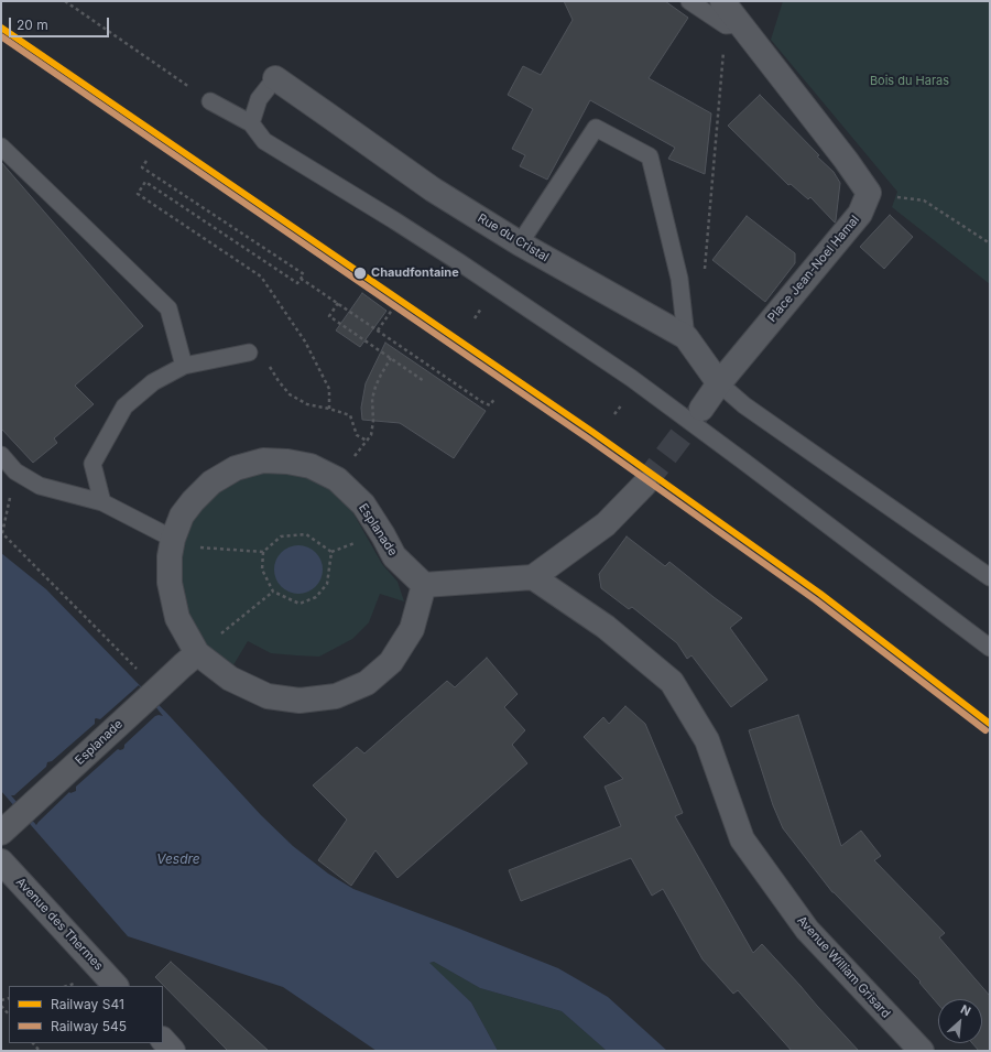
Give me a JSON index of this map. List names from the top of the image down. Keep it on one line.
{"streets":{"main road":["Avenue des Thermes"],"street":["Rue du Cristal","Place Jean-Noel Hamal","Esplanade","Avenue William Grisard"]},"crossings":[["Rue du Cristal","Place Jean-Noel Hamal"]],"water":["Vesdre"],"parks":["Bois du Haras"],"places":["Chaudfontaine"],"lines":["rail line S41","rail line 545"],"legend":["Railway S41","Railway 545"],"scale_bar":"20 m","north":"top right"}
